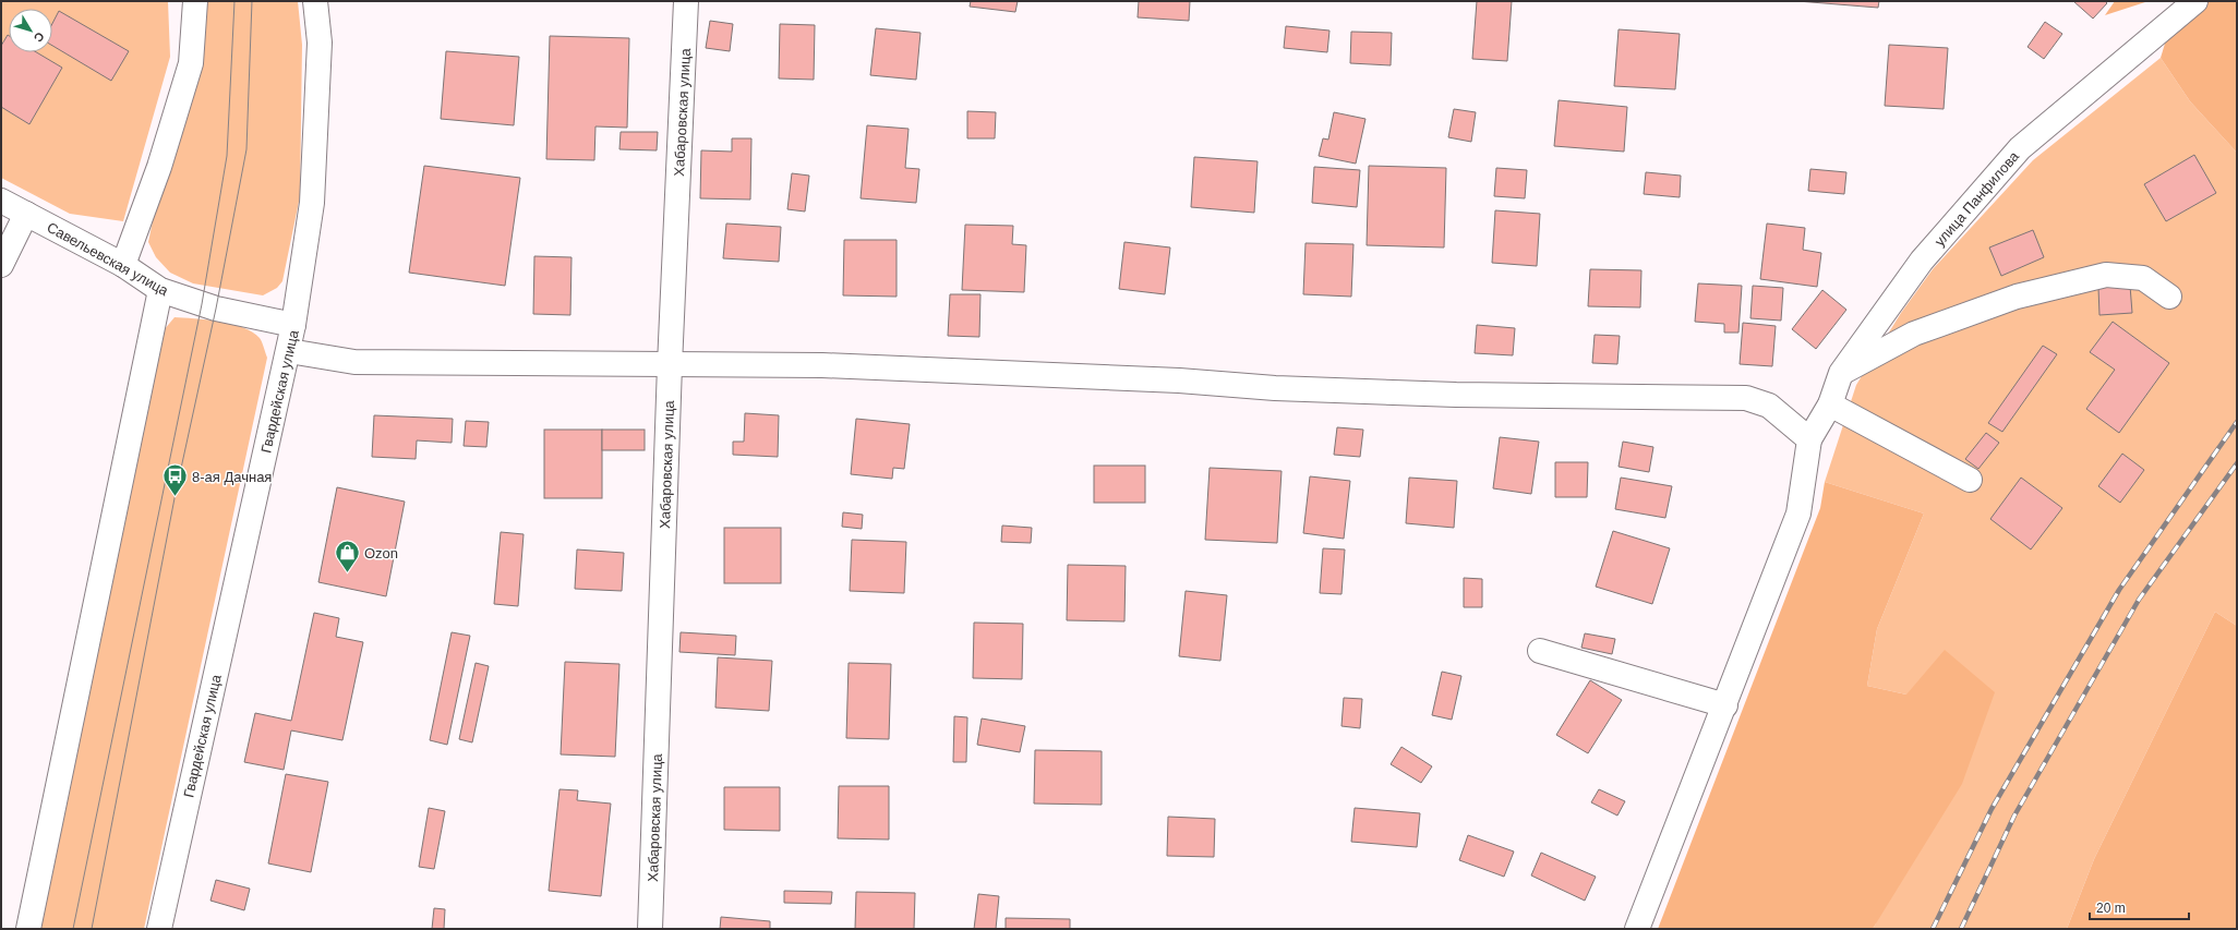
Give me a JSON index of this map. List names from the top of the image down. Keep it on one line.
{"streets":{"main road":["Хабаровская улица","улица Панфилова","Савельевская улица","Гвардейская улица"]},"crossings":[["Савельевская улица","Гвардейская улица"]],"places":{"bus stop":["8-ая Дачная"],"shop":["Ozon"]},"scale_bar":"20 m","north":"bottom right"}
